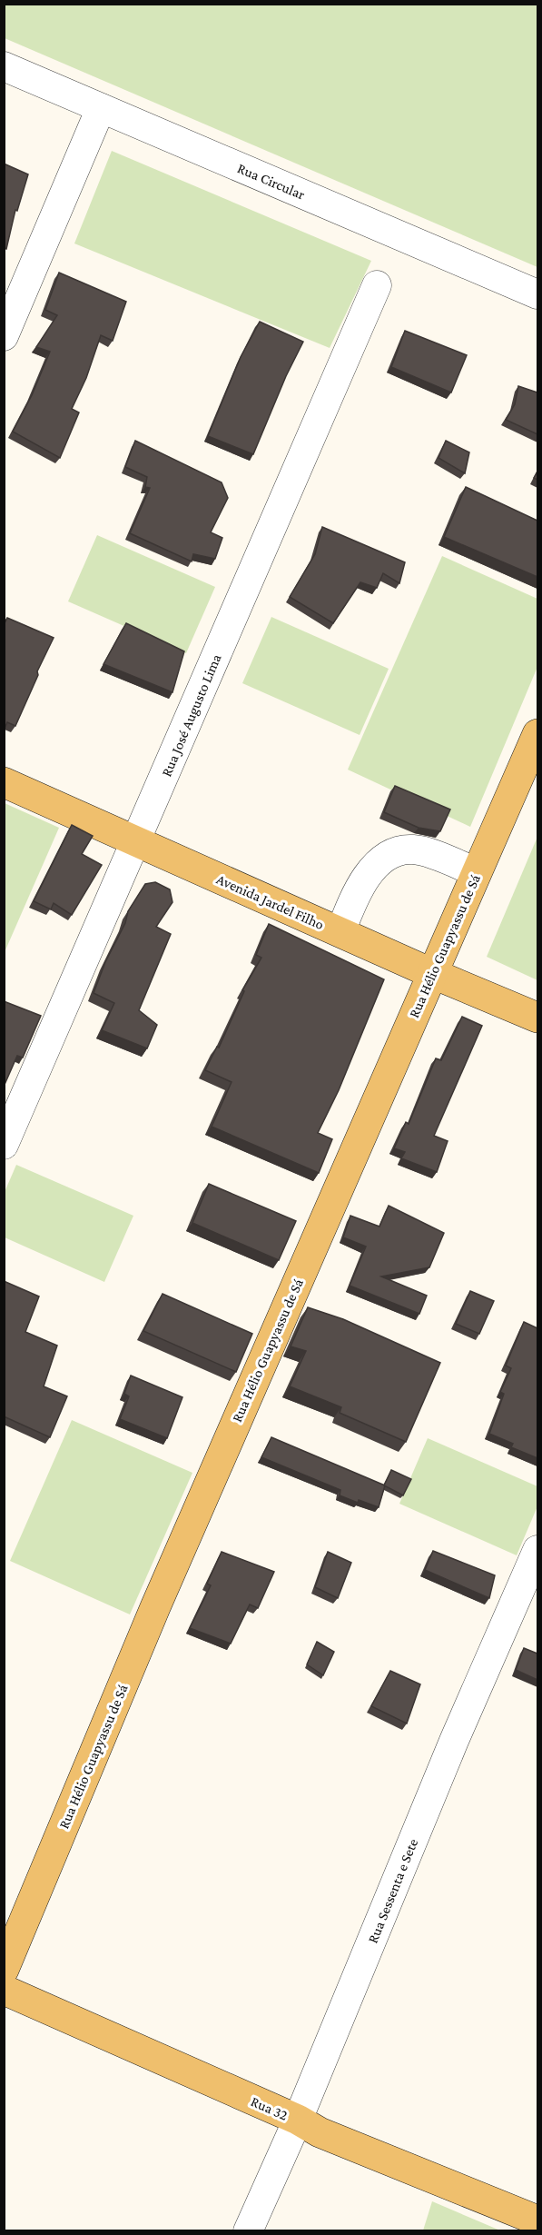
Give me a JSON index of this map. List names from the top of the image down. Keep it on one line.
{"streets":{"main road":["Avenida Jardel Filho","Rua Hélio Guapyassu de Sá","Rua 32"],"street":["Rua Circular","Rua José Augusto Lima","Rua Sessenta e Sete"]},"crossings":[["Rua José Augusto Lima","Avenida Jardel Filho"],["Avenida Jardel Filho","Rua Hélio Guapyassu de Sá"],["Rua Sessenta e Sete","Rua 32"]]}
